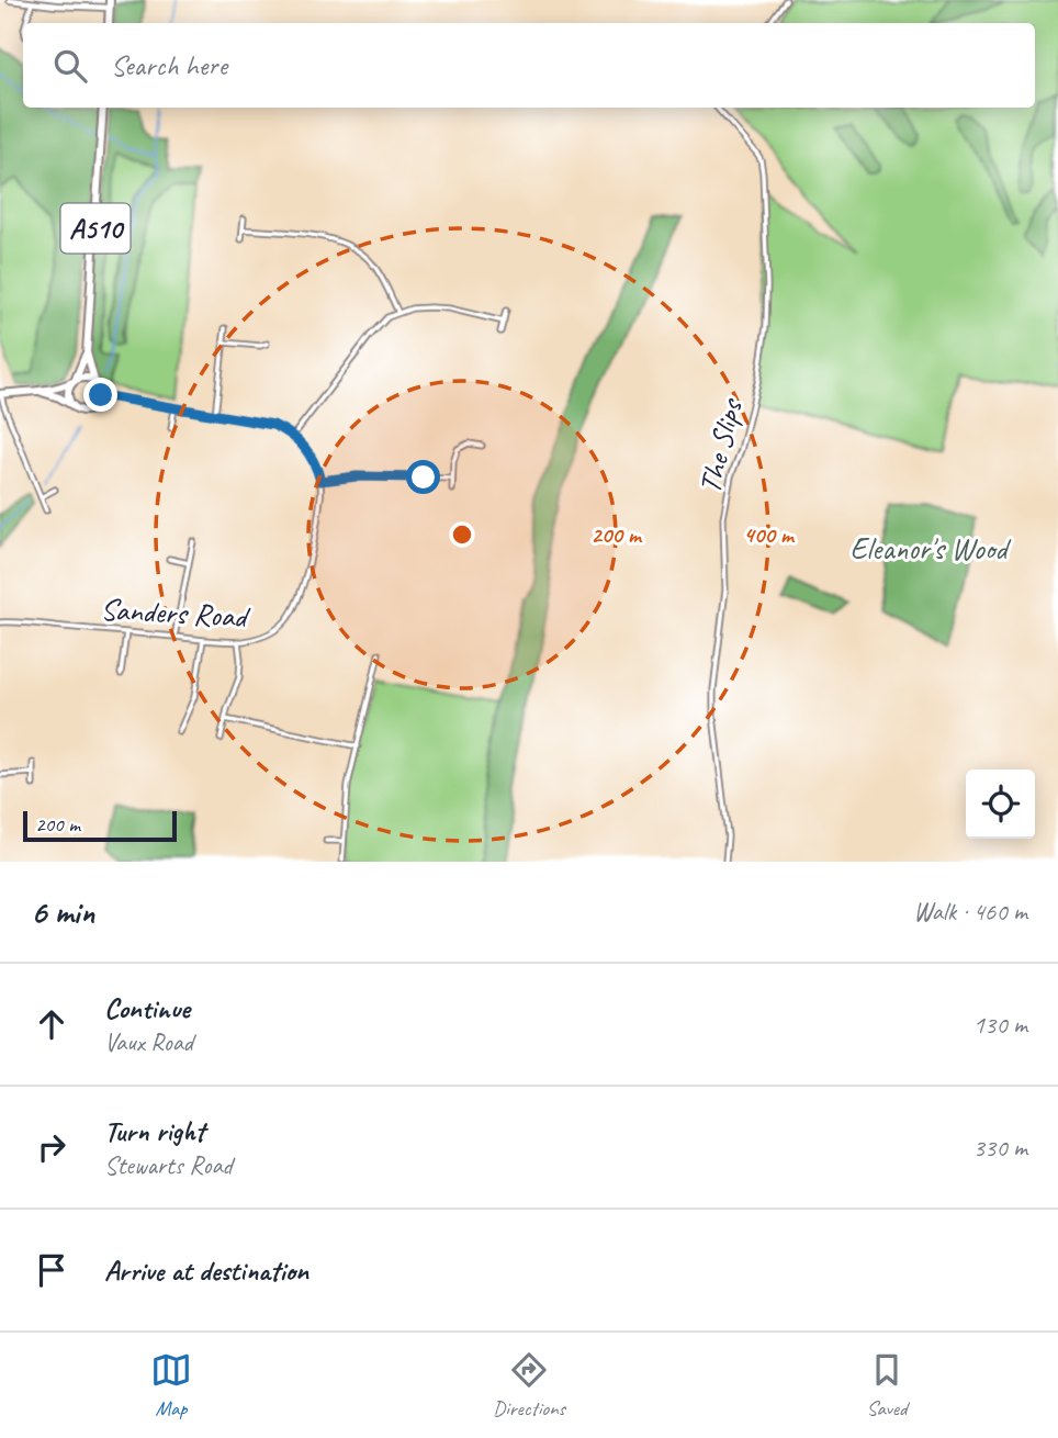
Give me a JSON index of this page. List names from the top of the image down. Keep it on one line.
{"streets":{"main road":["A510"],"street":["The Slips","Sanders Road"]},"parks":["Eleanor's Wood"],"scale_bar":"200 m","page":{"search":"Search here","scale":"200 m","heading":["6 min","Walk · 460 m"],"list":[["Continue","Vaux Road","130 m"],["Turn right","Stewarts Road","330 m"],"Arrive at destination"],"nav":["Map","Directions","Saved"]},"rings":["200 m","400 m"]}
